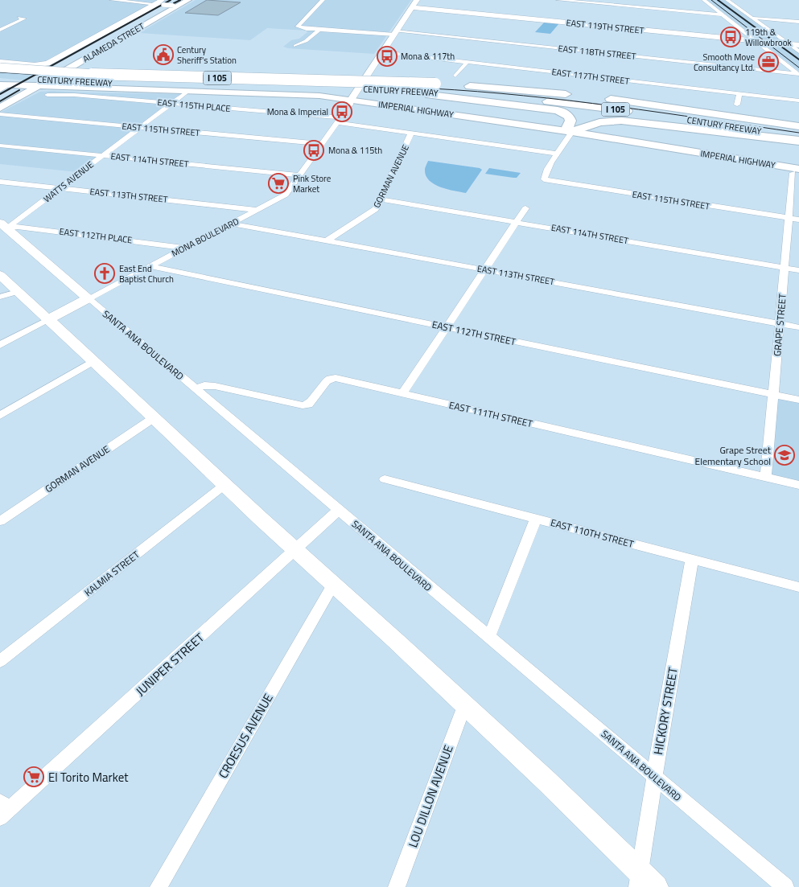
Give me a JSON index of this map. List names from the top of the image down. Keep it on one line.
{"streets":{"highway":["I 105","CENTURY FREEWAY"],"main road":["ALAMEDA STREET","IMPERIAL HIGHWAY"],"street":["EAST 119TH STREET","EAST 118TH STREET","EAST 117TH STREET","EAST 115TH PLACE","EAST 115TH STREET","EAST 114TH STREET","GORMAN AVENUE","WATTS AVENUE","EAST 113TH STREET","EAST 112TH PLACE","MONA BOULEVARD","GRAPE STREET","EAST 112TH STREET","SANTA ANA BOULEVARD","EAST 111TH STREET","EAST 110TH STREET","KALMIA STREET","JUNIPER STREET","HICKORY STREET","CROESUS AVENUE","LOU DILLON AVENUE"]},"crossings":[["ALAMEDA STREET","IMPERIAL HIGHWAY"],["EAST 115TH PLACE","WATTS AVENUE"],["EAST 115TH PLACE","MONA BOULEVARD"],["IMPERIAL HIGHWAY","WATTS AVENUE"],["IMPERIAL HIGHWAY","MONA BOULEVARD"],["IMPERIAL HIGHWAY","GRAPE STREET"],["EAST 115TH STREET","WATTS AVENUE"],["EAST 115TH STREET","MONA BOULEVARD"],["EAST 115TH STREET","GRAPE STREET"],["EAST 114TH STREET","GORMAN AVENUE"],["EAST 114TH STREET","WATTS AVENUE"],["EAST 114TH STREET","MONA BOULEVARD"],["EAST 114TH STREET","GRAPE STREET"],["GORMAN AVENUE","EAST 113TH STREET"],["WATTS AVENUE","EAST 113TH STREET"],["WATTS AVENUE","EAST 112TH PLACE"],["WATTS AVENUE","SANTA ANA BOULEVARD"],["EAST 113TH STREET","MONA BOULEVARD"],["EAST 113TH STREET","GRAPE STREET"],["EAST 112TH PLACE","MONA BOULEVARD"],["EAST 112TH PLACE","SANTA ANA BOULEVARD"],["MONA BOULEVARD","EAST 112TH STREET"],["MONA BOULEVARD","SANTA ANA BOULEVARD"],["GRAPE STREET","EAST 112TH STREET"],["GRAPE STREET","EAST 111TH STREET"],["SANTA ANA BOULEVARD","EAST 111TH STREET"],["SANTA ANA BOULEVARD","JUNIPER STREET"],["SANTA ANA BOULEVARD","HICKORY STREET"],["EAST 110TH STREET","HICKORY STREET"]],"places":{"bus stop":["119th & Willowbrook","Mona & 117th","Mona & Imperial","Mona & 115th"],"public building":["Century Sheriff's Station"],"office":["Smooth Move Consultancy Ltd."],"supermarket":["Pink Store Market","El Torito Market"],"church":["East End Baptist Church"],"school or university":["Grape Street Elementary School"]}}
